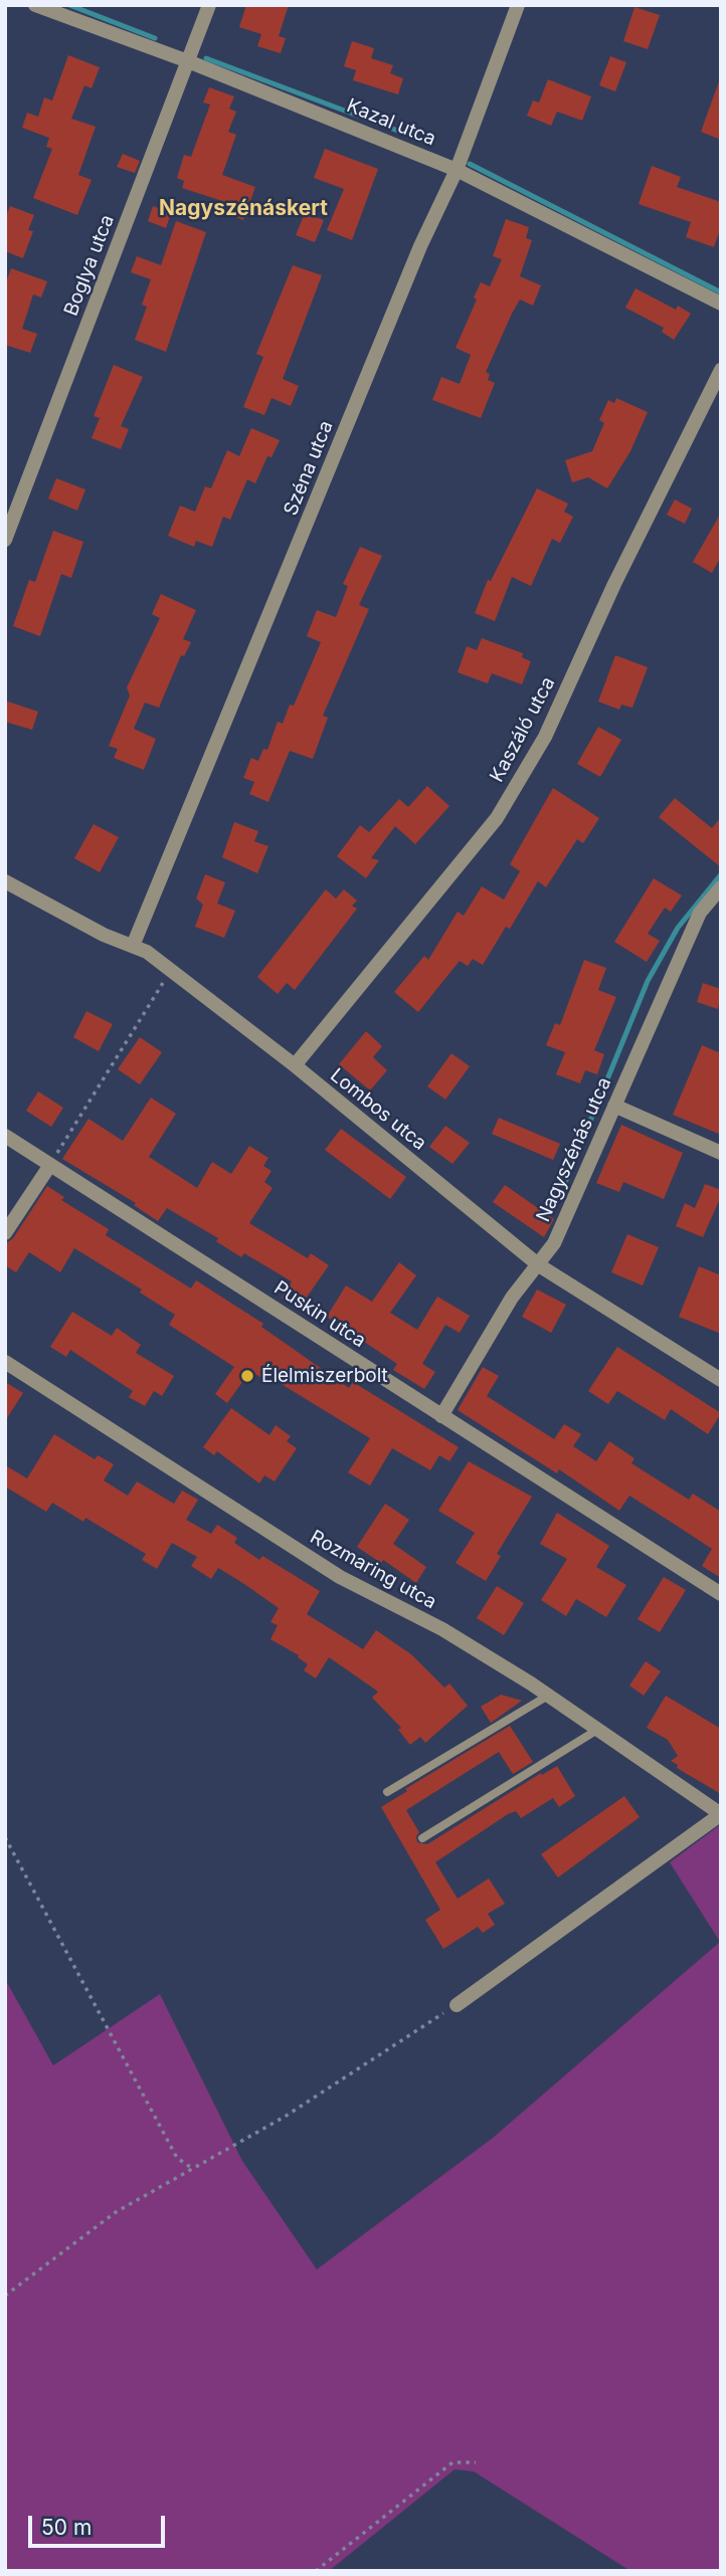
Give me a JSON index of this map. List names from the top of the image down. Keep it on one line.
{"streets":{"street":["Kazal utca","Boglya utca","Széna utca","Kaszáló utca","Lombos utca","Nagyszénás utca","Puskin utca","Rozmaring utca"]},"crossings":[["Kazal utca","Boglya utca"],["Kazal utca","Széna utca"],["Széna utca","Lombos utca"],["Kaszáló utca","Lombos utca"],["Lombos utca","Nagyszénás utca"],["Nagyszénás utca","Puskin utca"]],"districts":["Nagyszénáskert"],"places":["Élelmiszerbolt"],"scale_bar":"50 m"}
